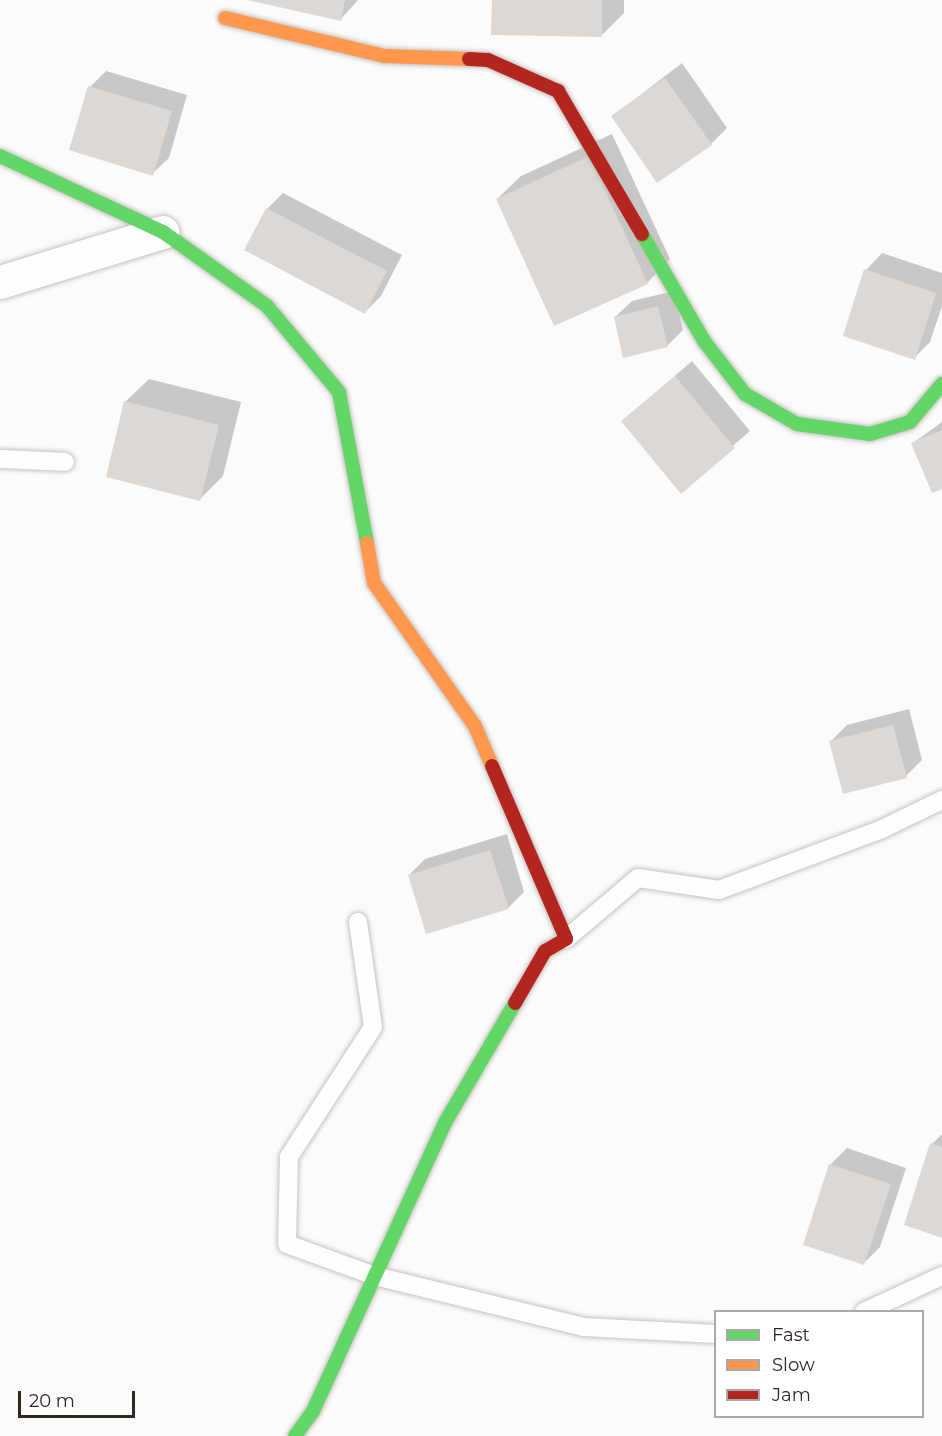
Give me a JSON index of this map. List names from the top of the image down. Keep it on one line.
{"legend":["Fast","Slow","Jam"],"scale_bar":"20 m"}
